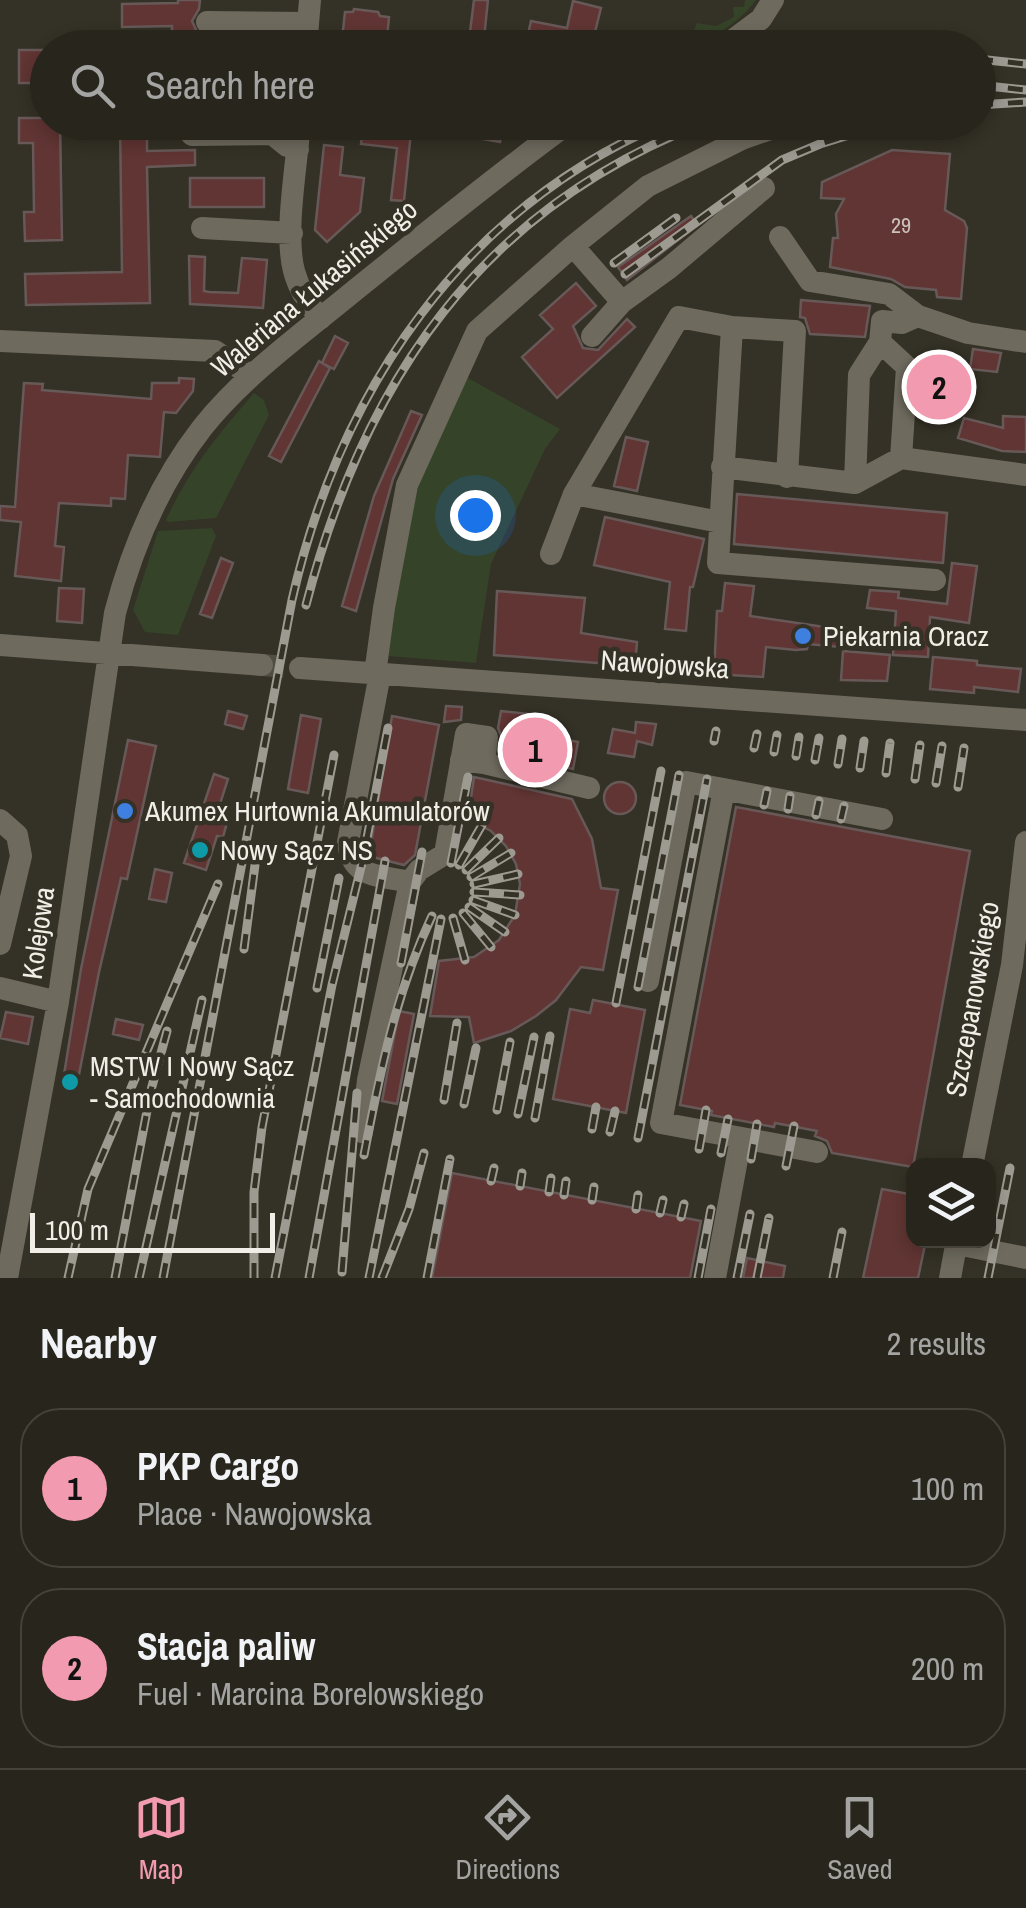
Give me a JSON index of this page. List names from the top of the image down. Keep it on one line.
{"streets":{"street":["Waleriana Łukasińskiego","Nawojowska","Kolejowa","Szczepanowskiego"]},"crossings":[["Waleriana Łukasińskiego","Kolejowa"]],"places":["Piekarnia Oracz","Akumex Hurtownia Akumulatorów","Nowy Sącz NS","MSTW I Nowy Sącz - Samochodownia"],"house_numbers":["29"],"scale_bar":"100 m","page":{"search":"Search here","pins":["2","1"],"scale":"100 m","heading":["Nearby","2 results"],"list":[{"mark":"1","name":"PKP Cargo","note":"Place · Nawojowska","value":"100 m"},{"mark":"2","name":"Stacja paliw","note":"Fuel · Marcina Borelowskiego","value":"200 m"}],"nav":["Map","Directions","Saved"]}}
